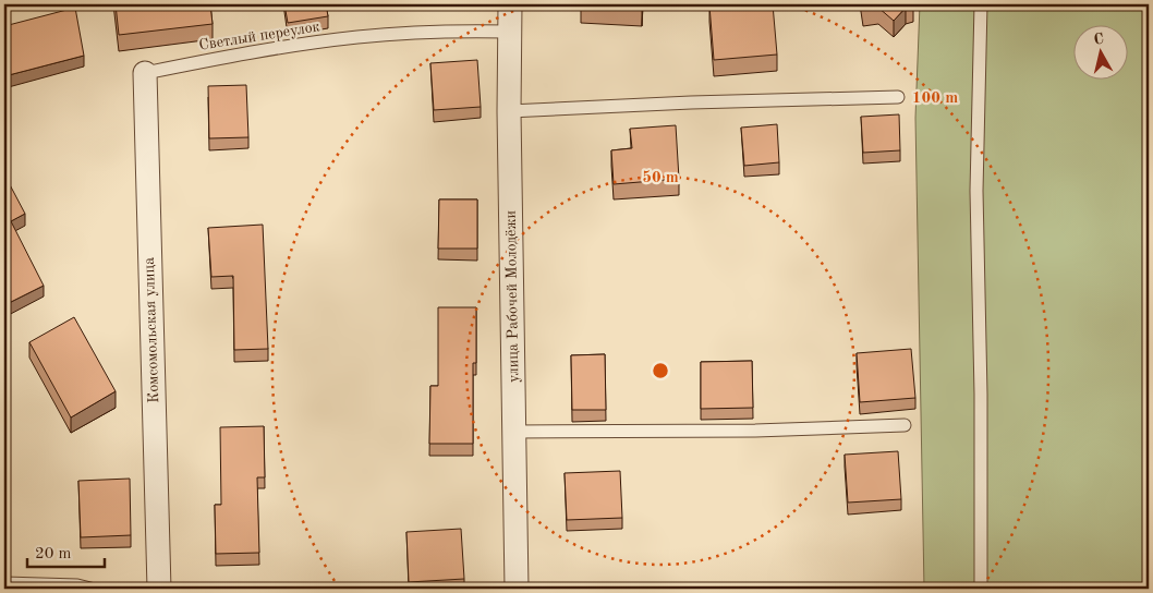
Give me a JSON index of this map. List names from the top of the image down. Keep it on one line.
{"streets":{"street":["улица Рабочей Молодёжи","Комсомольская улица"],"lane":["Светлый переулок"]},"crossings":[["Светлый переулок","улица Рабочей Молодёжи"],["Светлый переулок","Комсомольская улица"]],"scale_bar":"20 m","north":"top","rings":["100 m","50 m"]}
